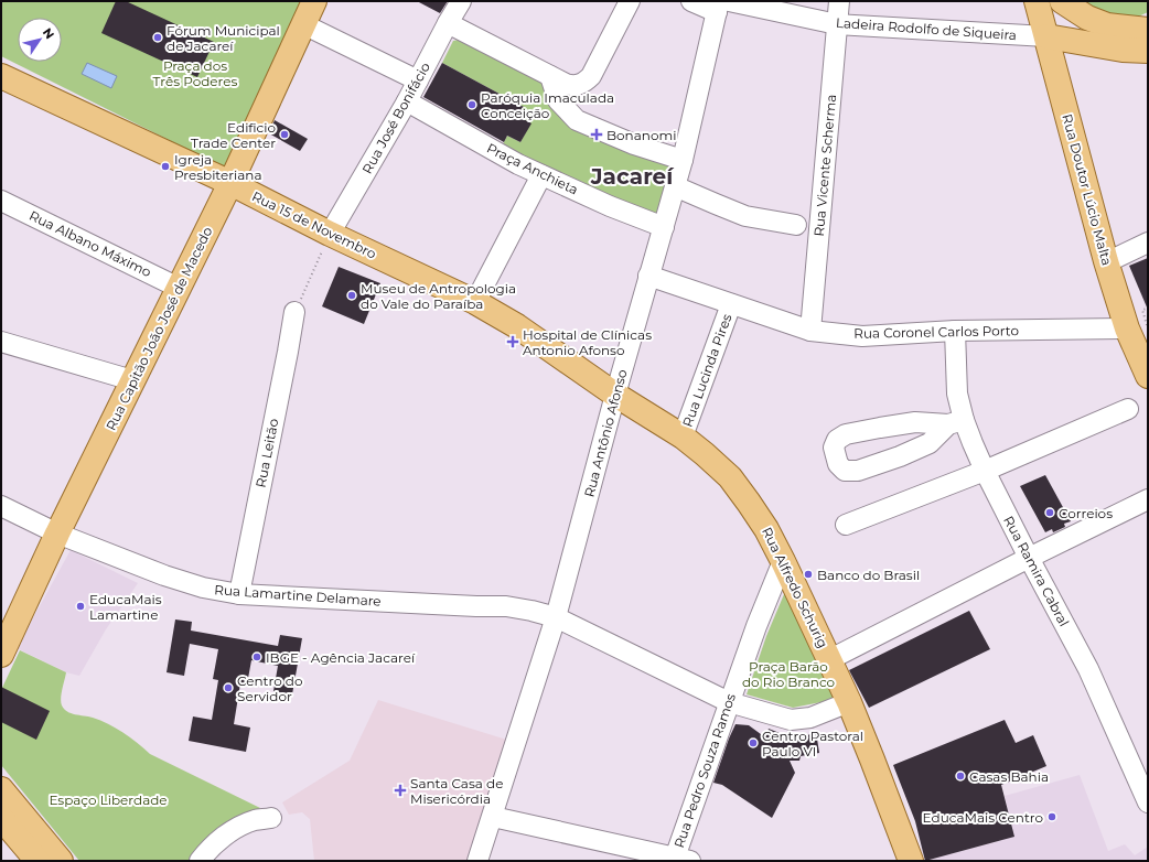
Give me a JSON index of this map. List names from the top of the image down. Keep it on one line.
{"streets":{"main road":["Rua Doutor Lúcio Malta","Rua 15 de Novembro","Rua Capitão João José de Macedo","Rua Alfredo Schurig"],"street":["Ladeira Rodolfo de Siqueira","Rua José Bonifácio","Rua Vicente Scherma","Praça Anchieta","Rua Albano Máximo","Rua Coronel Carlos Porto","Rua Lucinda Pires","Rua Antônio Afonso","Rua Leitão","Rua Ramira Cabral","Rua Lamartine Delamare","Rua Pedro Souza Ramos"]},"crossings":[["Ladeira Rodolfo de Siqueira","Rua Vicente Scherma"],["Ladeira Rodolfo de Siqueira","Rua Doutor Lúcio Malta"],["Ladeira Rodolfo de Siqueira","Rua Antônio Afonso"],["Rua José Bonifácio","Praça Anchieta"],["Rua José Bonifácio","Rua 15 de Novembro"],["Rua Vicente Scherma","Rua Coronel Carlos Porto"],["Praça Anchieta","Rua Antônio Afonso"],["Rua Doutor Lúcio Malta","Rua Coronel Carlos Porto"],["Rua 15 de Novembro","Rua Capitão João José de Macedo"],["Rua 15 de Novembro","Rua Antônio Afonso"],["Rua 15 de Novembro","Rua Alfredo Schurig"],["Rua Albano Máximo","Rua Capitão João José de Macedo"],["Rua Capitão João José de Macedo","Rua Lamartine Delamare"],["Rua Coronel Carlos Porto","Rua Lucinda Pires"],["Rua Coronel Carlos Porto","Rua Antônio Afonso"],["Rua Coronel Carlos Porto","Rua Ramira Cabral"],["Rua Lucinda Pires","Rua Alfredo Schurig"],["Rua Antônio Afonso","Rua Alfredo Schurig"],["Rua Antônio Afonso","Rua Lamartine Delamare"],["Rua Leitão","Rua Lamartine Delamare"],["Rua Alfredo Schurig","Rua Pedro Souza Ramos"],["Rua Lamartine Delamare","Rua Pedro Souza Ramos"]],"districts":["Jacareí"],"parks":["Praça dos Três Poderes","Praça Barão do Rio Branco","Espaço Liberdade"],"places":{"other":["Fórum Municipal de Jacareí","Paróquia Imaculada Conceição","Edificio Trade Center","Igreja Presbiteriana","Museu de Antropologia do Vale do Paraíba","Correios","Banco do Brasil","EducaMais Lamartine","IBGE - Agência Jacareí","Centro do Servidor","Centro Pastoral Paulo VI","Casas Bahia","EducaMais Centro"],"health":["Bonanomi","Hospital de Clínicas Antonio Afonso","Santa Casa de Misericórdia"]},"north":"top right"}
